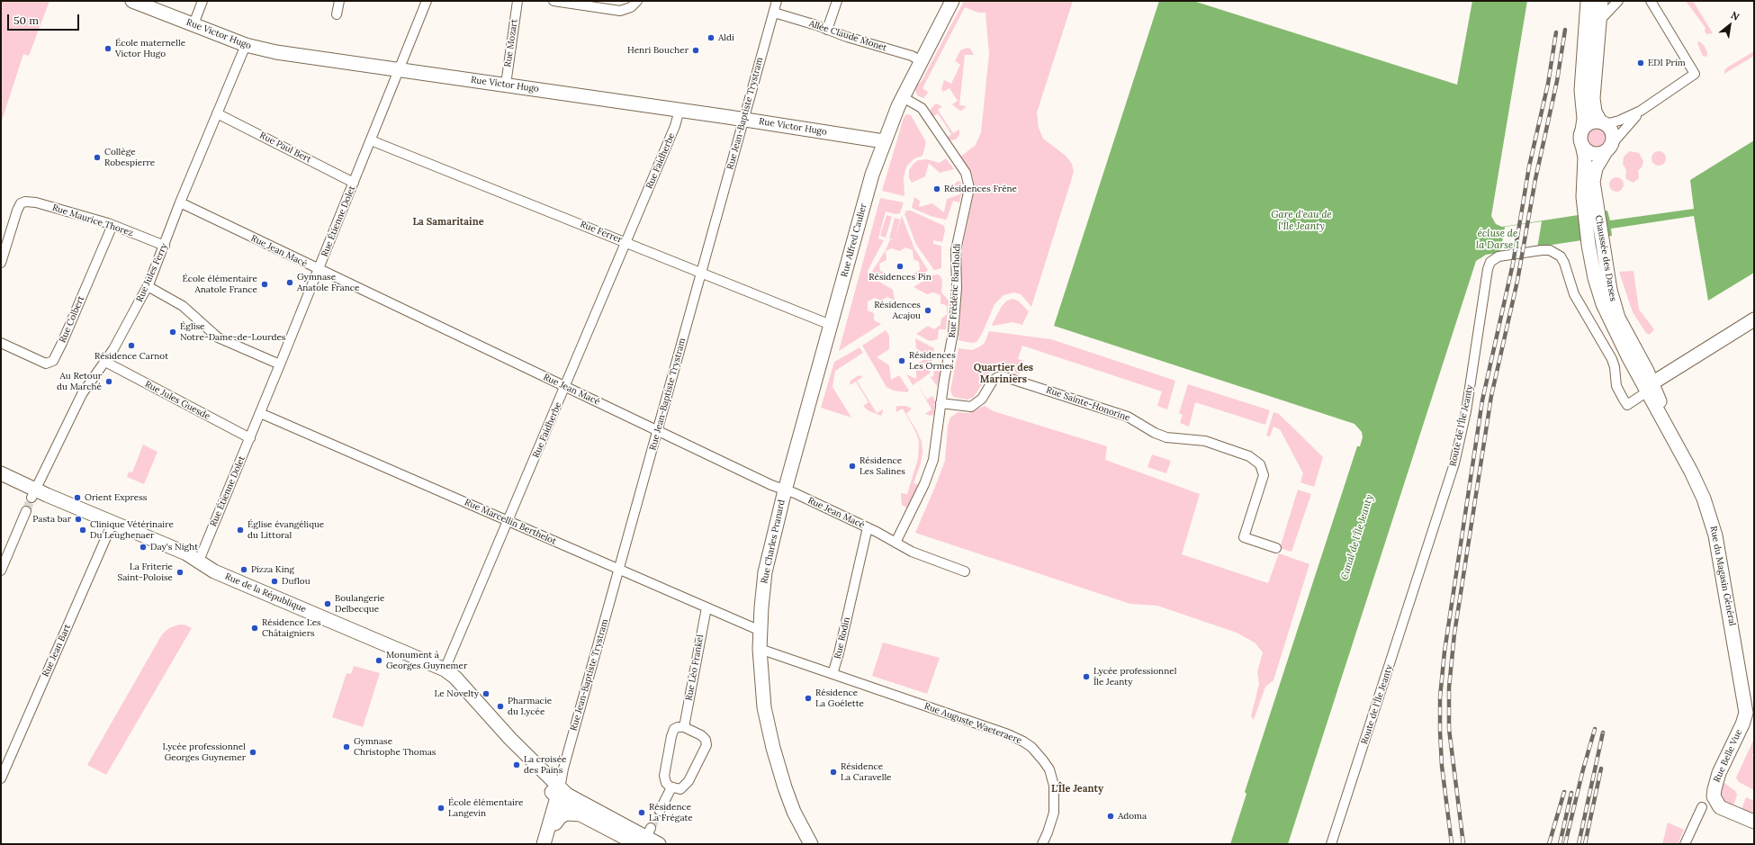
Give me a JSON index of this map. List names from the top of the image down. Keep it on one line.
{"streets":{"street":["Rue Victor Hugo","Allée Claude Monet","Rue Mozart","Rue Jean-Baptiste Trystram","Rue Paul Bert","Rue Faidherbe","Rue Maurice Thorez","Rue Étienne Dolet","Rue Ferrer","Rue Alfred Caulier","Rue Jean Macé","Chaussée des Darses","Rue Jules Ferry","Rue Frédéric Bartholdi","Rue Colbert","Rue Jules Guesde","Rue Sainte-Honorine","Route de l'Île Jeanty","Rue Marcellin Berthelot","Rue Charles Pranard","Rue du Magasin Général","Rue de la République","Rue Rodin","Rue Jean Bart","Rue Léo Frankel","Rue Auguste Waeteraere","Rue Belle Vue"]},"crossings":[["Rue Victor Hugo","Rue Mozart"],["Rue Victor Hugo","Rue Jean-Baptiste Trystram"],["Rue Victor Hugo","Rue Faidherbe"],["Rue Victor Hugo","Rue Étienne Dolet"],["Rue Victor Hugo","Rue Alfred Caulier"],["Rue Victor Hugo","Rue Jules Ferry"],["Allée Claude Monet","Rue Jean-Baptiste Trystram"],["Allée Claude Monet","Rue Alfred Caulier"],["Rue Jean-Baptiste Trystram","Rue Ferrer"],["Rue Jean-Baptiste Trystram","Rue Jean Macé"],["Rue Jean-Baptiste Trystram","Rue Marcellin Berthelot"],["Rue Jean-Baptiste Trystram","Rue de la République"],["Rue Paul Bert","Rue Étienne Dolet"],["Rue Paul Bert","Rue Jules Ferry"],["Rue Faidherbe","Rue Ferrer"],["Rue Faidherbe","Rue Jean Macé"],["Rue Faidherbe","Rue Marcellin Berthelot"],["Rue Faidherbe","Rue de la République"],["Rue Maurice Thorez","Rue Jules Ferry"],["Rue Maurice Thorez","Rue Colbert"],["Rue Étienne Dolet","Rue Ferrer"],["Rue Étienne Dolet","Rue Jean Macé"],["Rue Étienne Dolet","Rue Jules Guesde"],["Rue Étienne Dolet","Rue Marcellin Berthelot"],["Rue Étienne Dolet","Rue de la République"],["Rue Ferrer","Rue Alfred Caulier"],["Rue Alfred Caulier","Rue Jean Macé"],["Rue Alfred Caulier","Rue Frédéric Bartholdi"],["Rue Alfred Caulier","Rue Charles Pranard"],["Rue Jean Macé","Rue Jules Ferry"],["Rue Jean Macé","Rue Frédéric Bartholdi"],["Rue Jean Macé","Rue Charles Pranard"],["Rue Jean Macé","Rue Rodin"],["Chaussée des Darses","Route de l'Île Jeanty"],["Chaussée des Darses","Rue du Magasin Général"],["Rue Jules Ferry","Rue Jules Guesde"],["Rue Jules Ferry","Rue de la République"],["Rue Frédéric Bartholdi","Rue Sainte-Honorine"],["Route de l'Île Jeanty","Rue du Magasin Général"],["Rue Marcellin Berthelot","Rue Charles Pranard"],["Rue Marcellin Berthelot","Rue Léo Frankel"],["Rue du Magasin Général","Rue Belle Vue"],["Rue de la République","Rue Jean Bart"],["Rue Rodin","Rue Auguste Waeteraere"]],"districts":["La Samaritaine","Quartier des Mariniers","L'Île Jeanty"],"water":["Gare d'eau de l'Île Jeanty","écluse de la Darse 1","Canal de l'Île Jeanty"],"places":["Aldi","École maternelle Victor Hugo","Henri Boucher","EDI Prim","Collège Robespierre","Résidences Frêne","Résidences Pin","Gymnase Anatole France","École élémentaire Anatole France","Résidences Acajou","Église Notre-Dame-de-Lourdes","Résidence Carnot","Résidences Les Ormes","Au Retour du Marché","Résidence Les Salines","Orient Express","Pasta bar","Clinique Vétérinaire Du Leughenaer","Église évangélique du Littoral","Day's Night","Pizza King","La Friterie Saint-Poloise","Duflou","Boulangerie Delbecque","Résidence Les Châtaigniers","Monument à Georges Guynemer","Lycée professionnel Île Jeanty","Le Novelty","Résidence La Goélette","Pharmacie du Lycée","Gymnase Christophe Thomas","Lycée professionnel Georges Guynemer","La croisée des Pains","Résidence La Caravelle","École élémentaire Langevin","Résidence La Frégate","Adoma"],"scale_bar":"50 m","north":"top right"}
